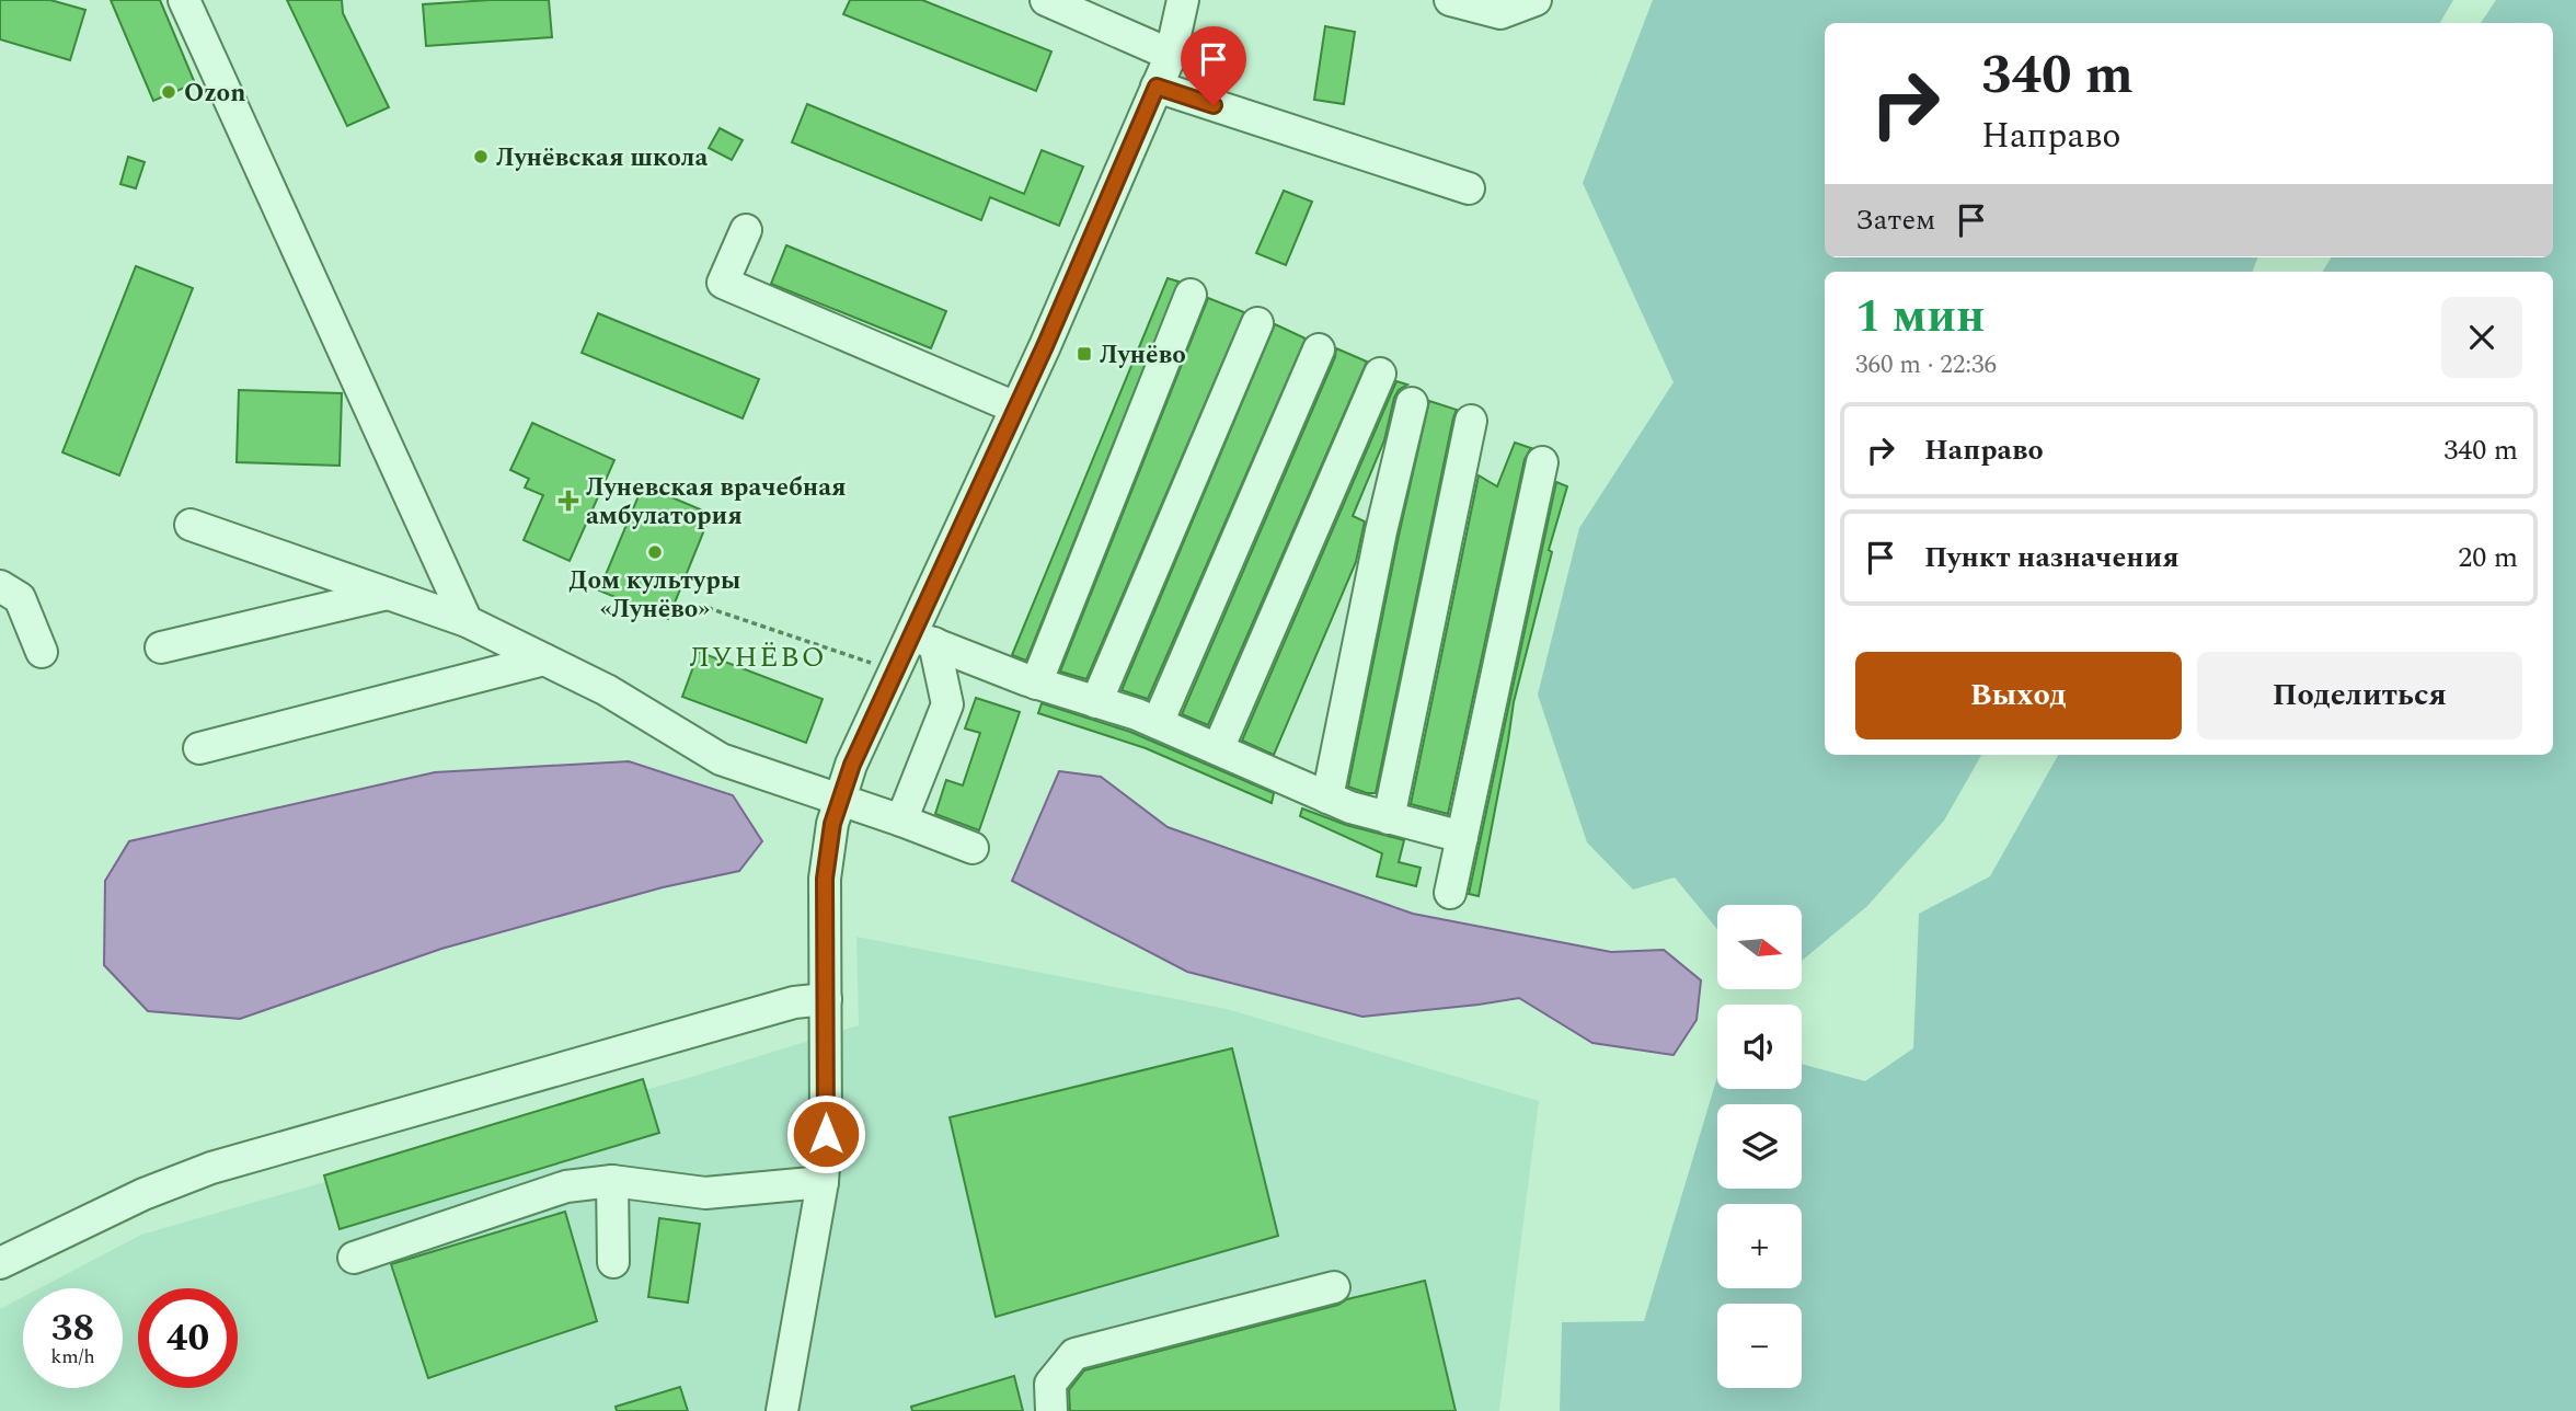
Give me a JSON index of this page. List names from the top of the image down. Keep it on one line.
{"districts":["ЛУНЁВО"],"places":{"other":["Ozon","Лунёвская школа","Дом культуры «Лунёво»"],"transit":["Лунёво"],"health":["Луневская врачебная амбулатория"]},"north":"right","page":{"turn":["340 m","Направо"],"then":"Затем","heading":["1 мин","360 m · 22:36"],"list":[{"name":"Направо","value":"340 m"},{"name":"Пункт назначения","value":"20 m"}],"buttons":["Выход","Поделиться"],"map_buttons":["+","−"],"speed":"38 km/h","limit":"40"}}
